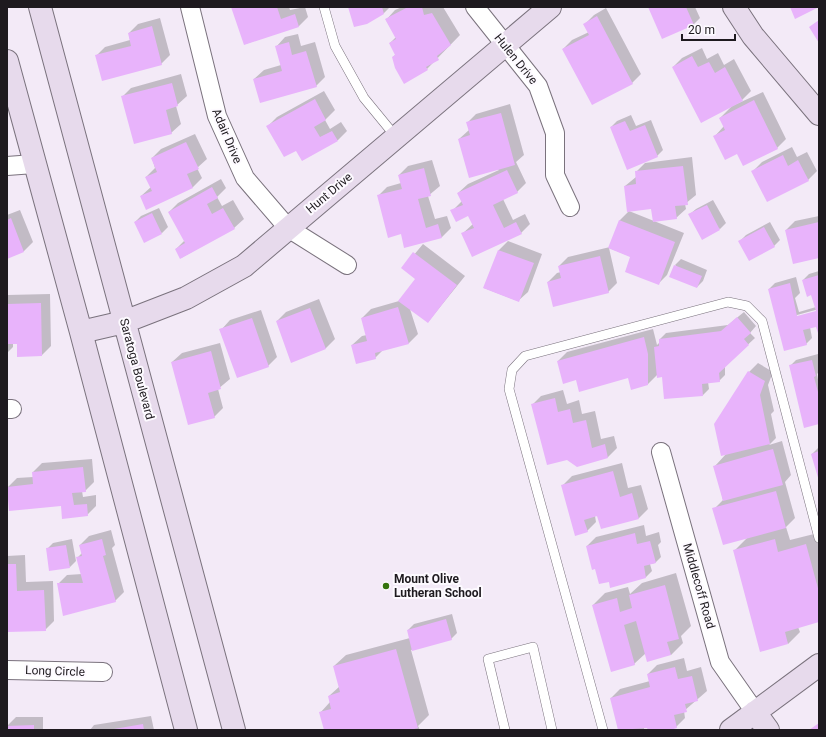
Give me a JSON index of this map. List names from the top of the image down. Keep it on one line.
{"streets":{"main road":["Hunt Drive","Saratoga Boulevard"],"street":["Hulen Drive","Adair Drive","Middlecoff Road","Long Circle"]},"crossings":[["Hulen Drive","Hunt Drive"],["Adair Drive","Hunt Drive"],["Hunt Drive","Saratoga Boulevard"]],"places":["Mount Olive Lutheran School"],"scale_bar":"20 m"}
